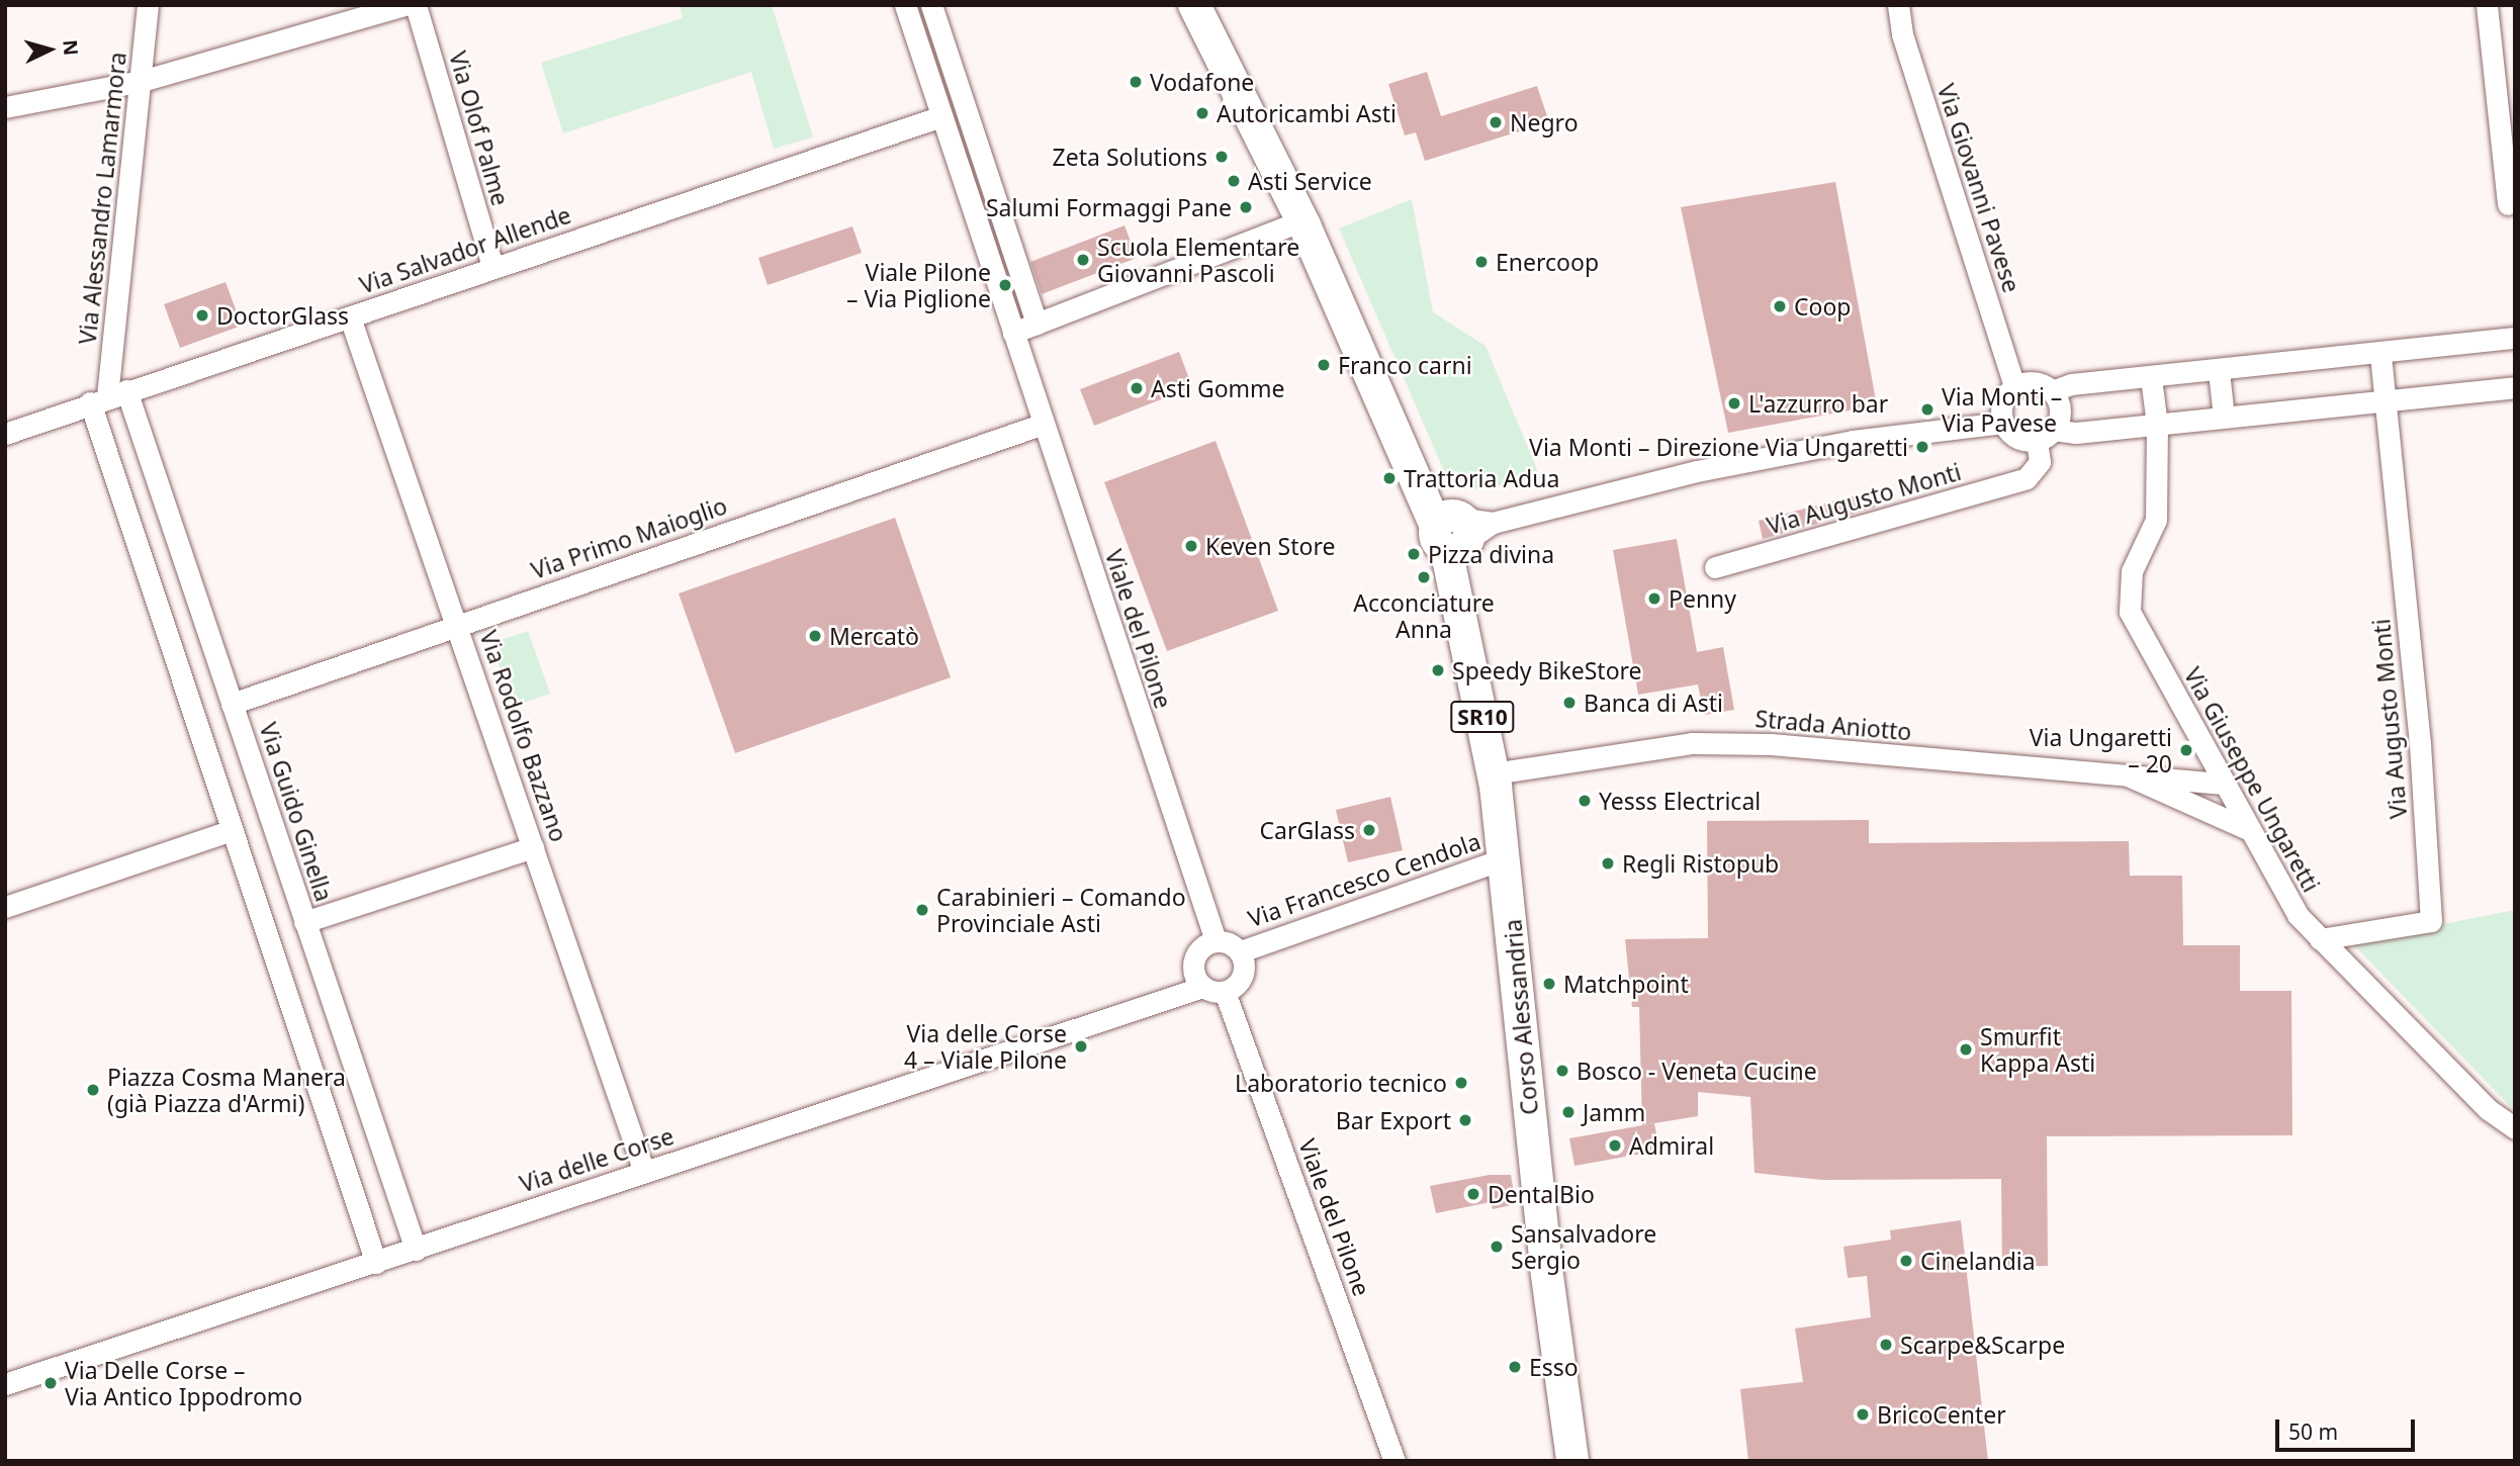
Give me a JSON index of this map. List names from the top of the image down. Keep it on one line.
{"streets":{"main road":["SR10","Corso Alessandria"],"street":["Via Olof Palme","Via Giovanni Pavese","Via Alessandro Lamarmora","Via Salvador Allende","Via Augusto Monti","Via Primo Maioglio","Viale del Pilone","Strada Aniotto","Via Rodolfo Bazzano","Via Giuseppe Ungaretti","Via Guido Ginella","Via Francesco Cendola","Via delle Corse"]},"crossings":[["Via Olof Palme","Via Salvador Allende"],["Via Giovanni Pavese","Via Augusto Monti"],["Via Alessandro Lamarmora","Via Salvador Allende"],["Via Alessandro Lamarmora","Via Guido Ginella"],["Via Salvador Allende","Viale del Pilone"],["Via Salvador Allende","Via Rodolfo Bazzano"],["Via Salvador Allende","Via Guido Ginella"],["Via Augusto Monti","Via Giuseppe Ungaretti"],["Via Augusto Monti","Corso Alessandria"],["Via Primo Maioglio","Viale del Pilone"],["Via Primo Maioglio","Via Rodolfo Bazzano"],["Via Primo Maioglio","Via Guido Ginella"],["Viale del Pilone","Via Francesco Cendola"],["Viale del Pilone","Via delle Corse"],["Strada Aniotto","Via Giuseppe Ungaretti"],["Strada Aniotto","Corso Alessandria"],["Via Rodolfo Bazzano","Via delle Corse"],["Via Guido Ginella","Via delle Corse"],["Via Francesco Cendola","Corso Alessandria"],["Via Francesco Cendola","Via delle Corse"]],"places":["Vodafone","Autoricambi Asti","Negro","Zeta Solutions","Asti Service","Salumi Formaggi Pane","Scuola Elementare Giovanni Pascoli","Enercoop","Viale Pilone – Via Piglione","Coop","DoctorGlass","Franco carni","Asti Gomme","L'azzurro bar","Via Monti – Via Pavese","Via Monti – Direzione Via Ungaretti","Trattoria Adua","Keven Store","Pizza divina","Acconciature Anna","Penny","Mercatò","Speedy BikeStore","Banca di Asti","Via Ungaretti – 20","Yesss Electrical","CarGlass","Regli Ristopub","Carabinieri – Comando Provinciale Asti","Matchpoint","Via delle Corse 4 – Viale Pilone","Smurfit Kappa Asti","Bosco - Veneta Cucine","Laboratorio tecnico","Piazza Cosma Manera (già Piazza d'Armi)","Jamm","Bar Export","Admiral","DentalBio","Sansalvadore Sergio","Cinelandia","Scarpe&Scarpe","Esso","Via Delle Corse – Via Antico Ippodromo","BricoCenter"],"scale_bar":"50 m","north":"right"}
